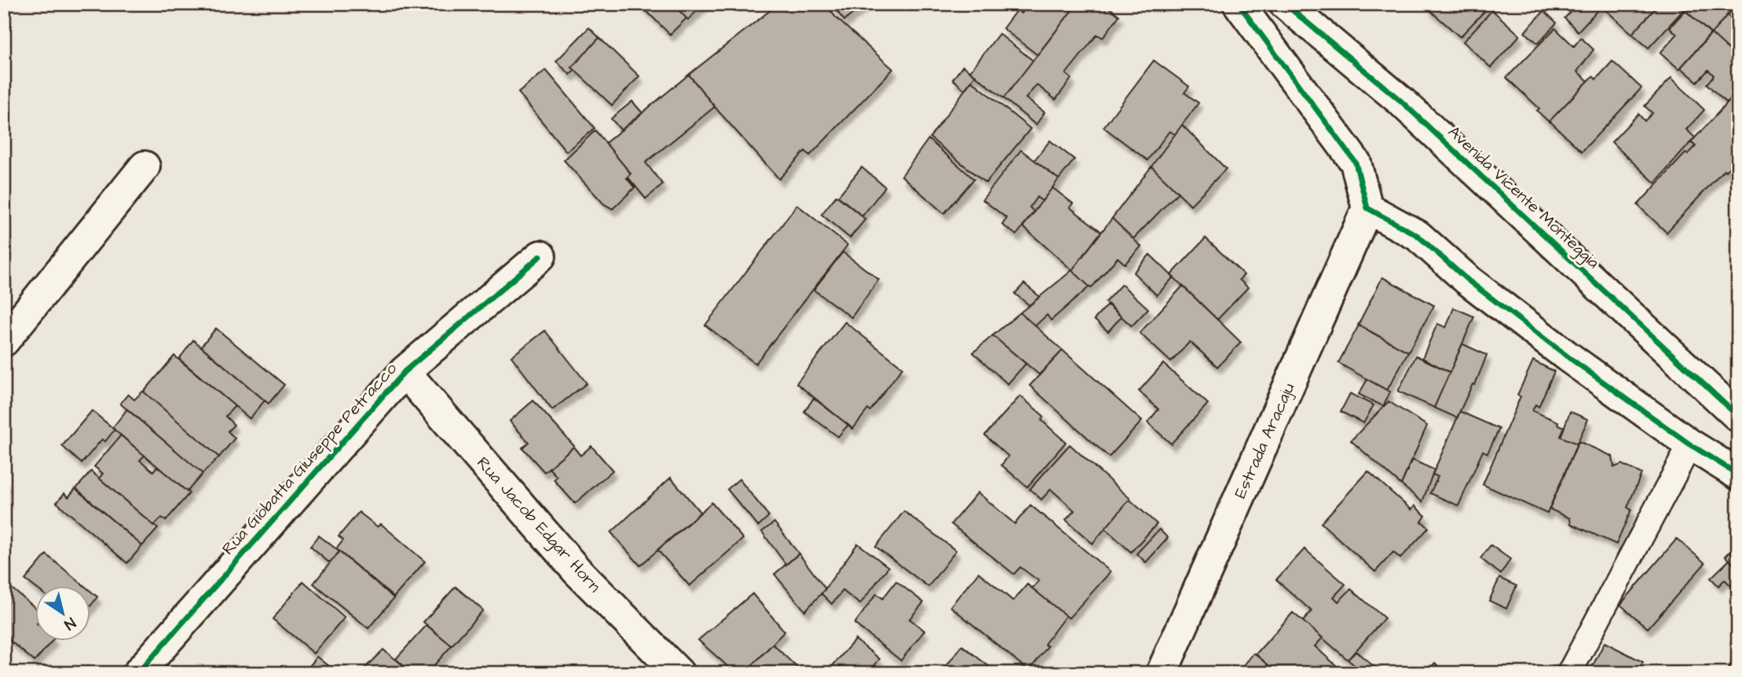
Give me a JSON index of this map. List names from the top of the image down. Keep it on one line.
{"streets":{"street":["Avenida Vicente Monteggia","Estrada Aracaju","Rua Giobatta Giuseppe Petracco","Rua Jacob Edgar Horn"]},"crossings":[["Rua Giobatta Giuseppe Petracco","Rua Jacob Edgar Horn"]],"north":"bottom right"}
